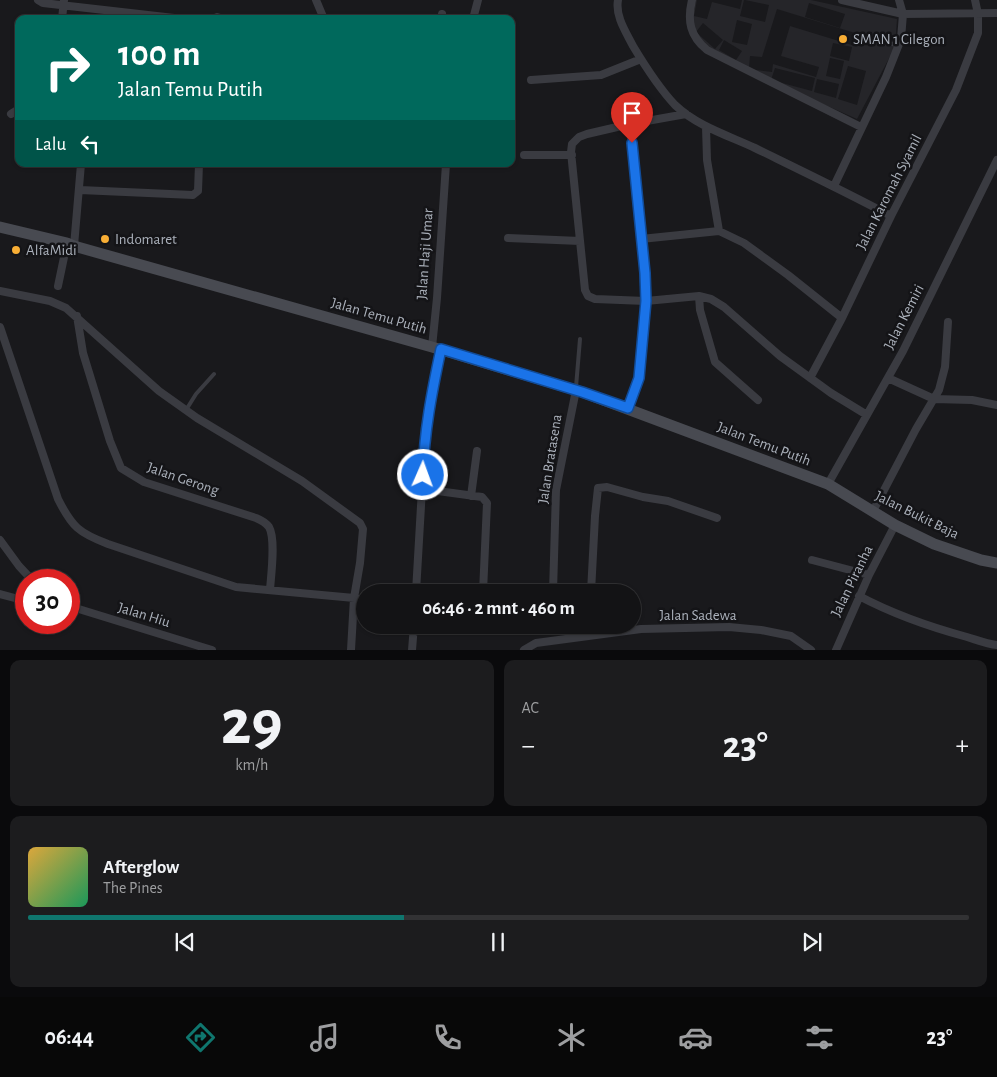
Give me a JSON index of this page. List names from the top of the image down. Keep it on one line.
{"streets":{"street":["Jalan Karomah Syamil","Jalan Haji Umar","Jalan Temu Putih","Jalan Kemiri","Jalan Bratasena","Jalan Gerong","Jalan Bukit Baja","Jalan Piranha","Jalan Hiu","Jalan Sadewa"]},"crossings":[["Jalan Haji Umar","Jalan Temu Putih"],["Jalan Temu Putih","Jalan Kemiri"],["Jalan Temu Putih","Jalan Bratasena"],["Jalan Temu Putih","Jalan Bukit Baja"],["Jalan Kemiri","Jalan Bukit Baja"],["Jalan Bukit Baja","Jalan Piranha"]],"places":["SMAN 1 Cilegon","Indomaret","AlfaMidi"],"page":{"turn":["100 m","Jalan Temu Putih"],"then":"Lalu","limit":"30","trip":"06:46 · 2 mnt · 460 m","tile":[["29","km/h"],"AC"],"heat":["−","23°","+"],"song":["Afterglow","The Pines"],"tabs":["06:44","23°"]}}
